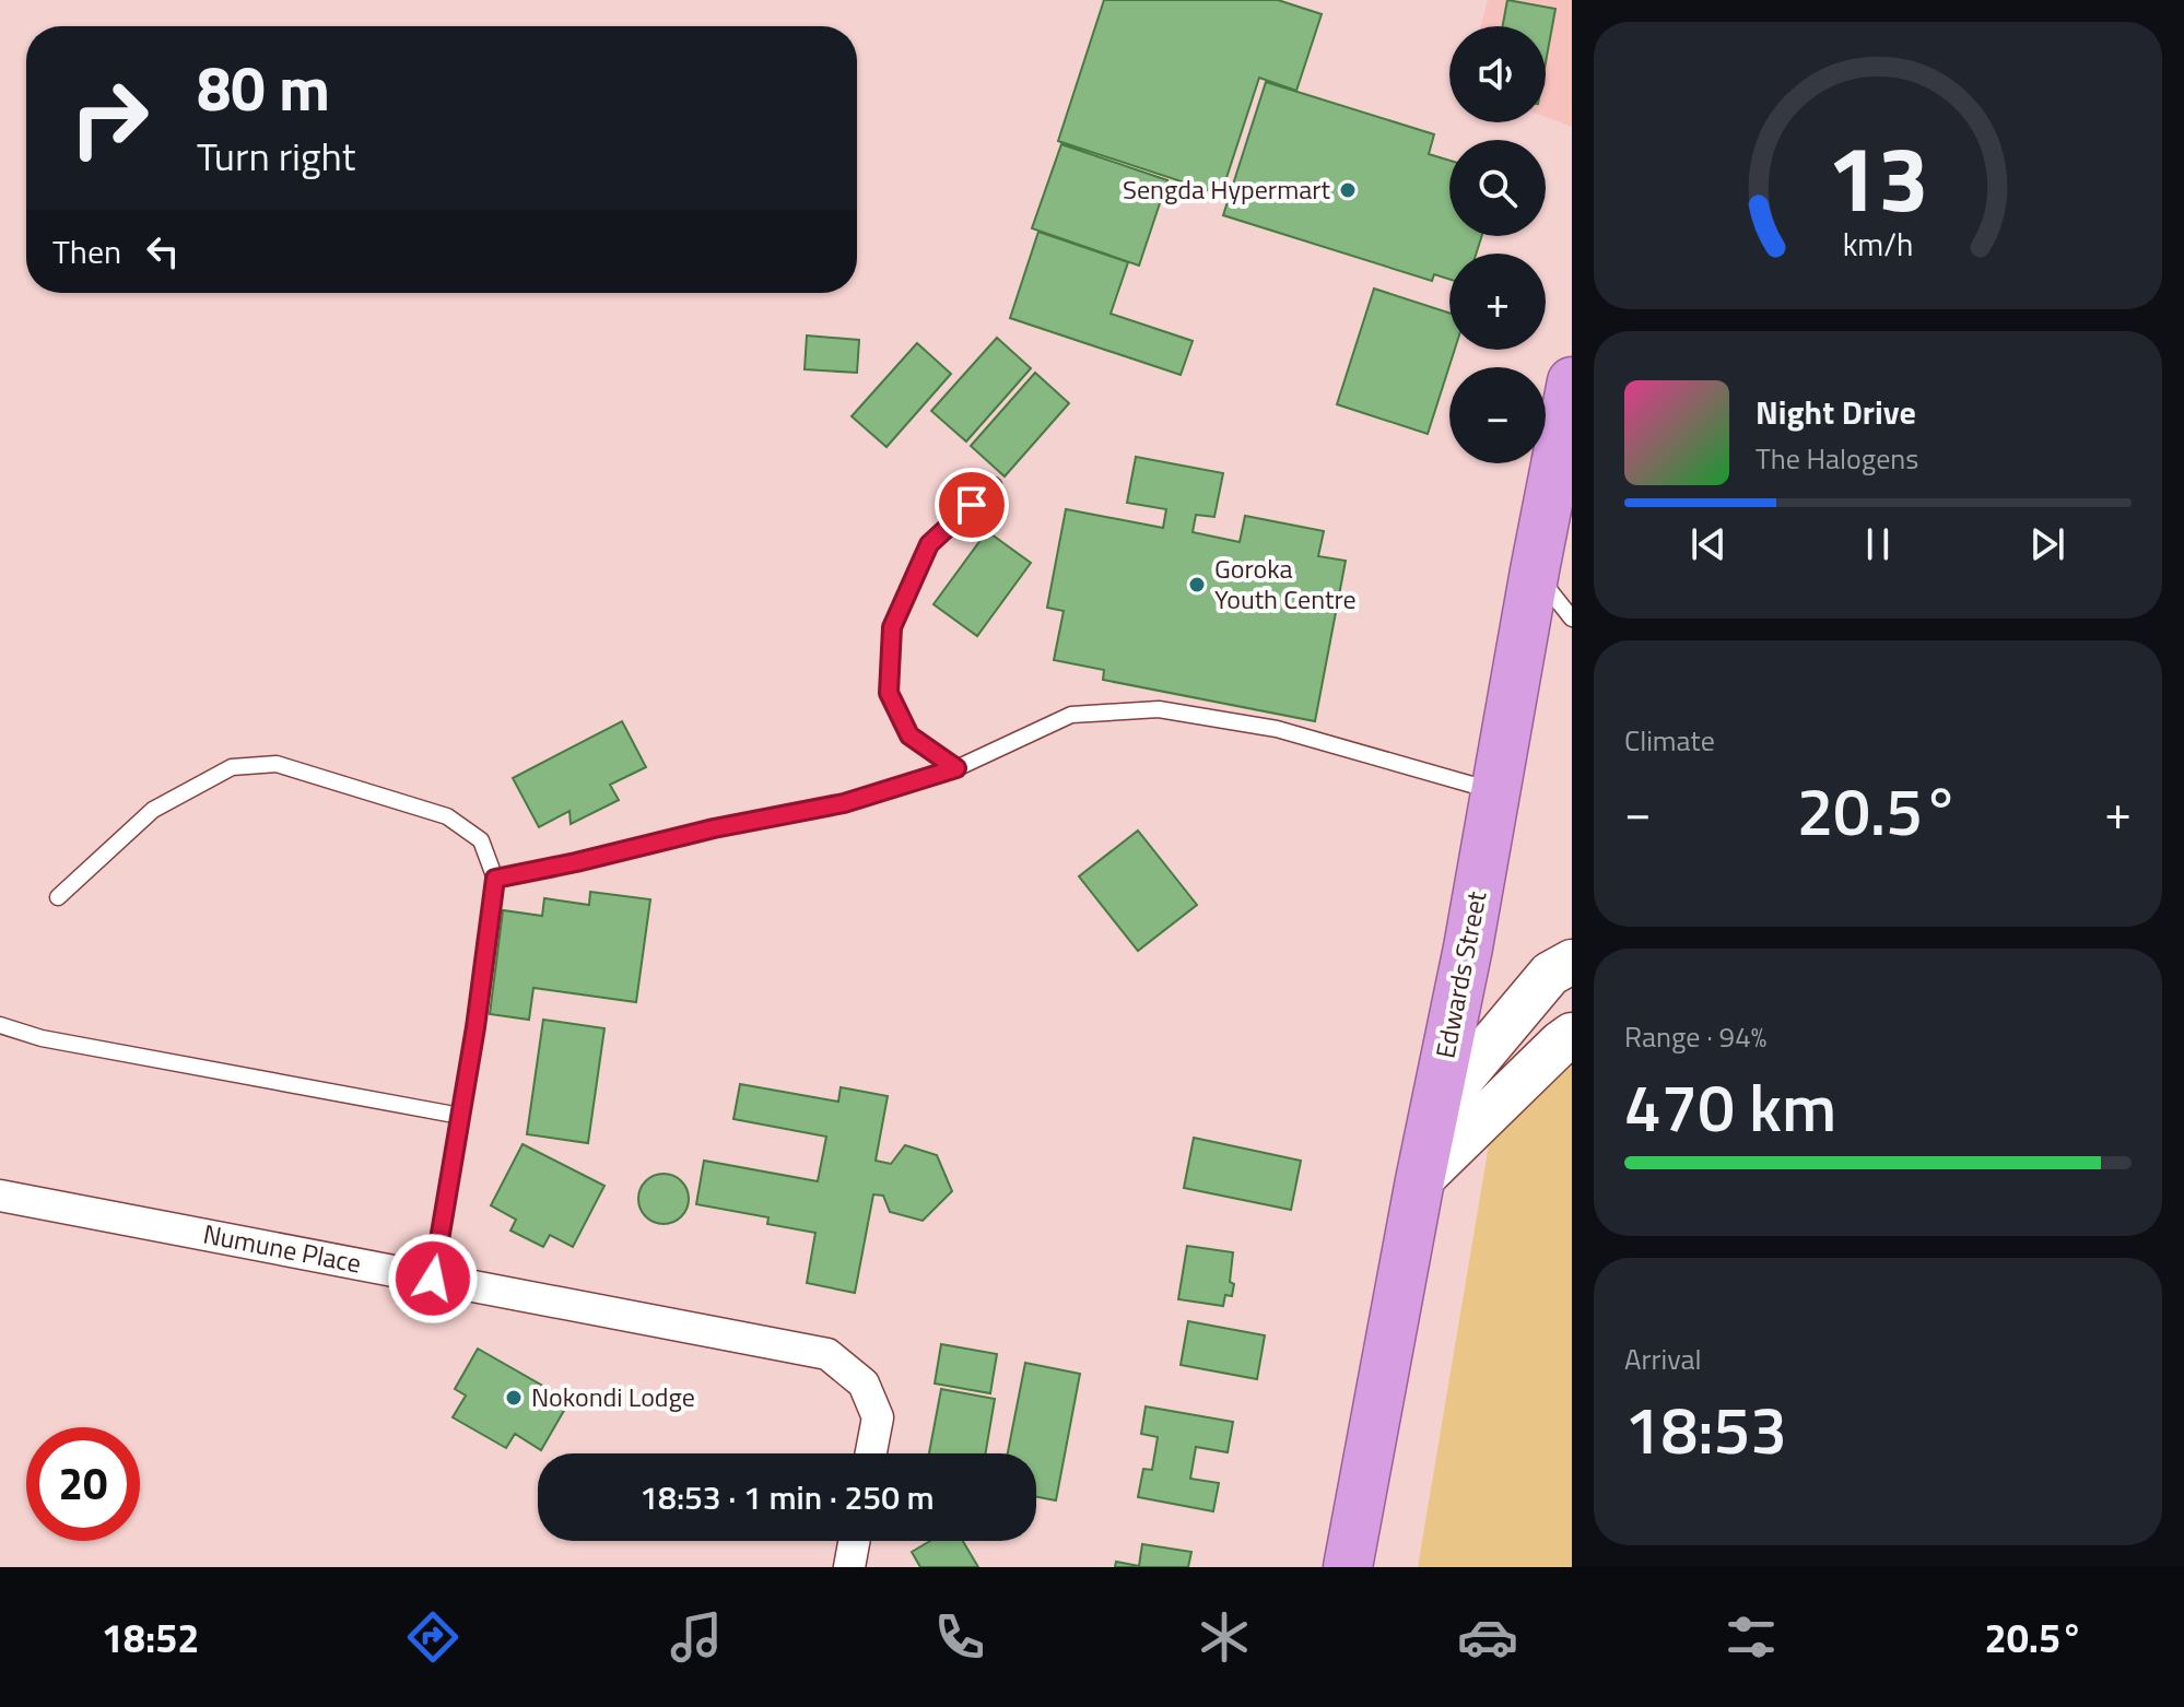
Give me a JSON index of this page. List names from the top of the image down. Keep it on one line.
{"streets":{"highway":["Edwards Street"],"street":["Numune Place"]},"places":["Sengda Hypermart","Goroka Youth Centre","Nokondi Lodge"],"page":{"map_buttons":["+","−"],"turn":["80 m","Turn right"],"then":"Then","song":["Night Drive","The Halogens"],"tile":["Climate",["Range · 94%","470 km"],["Arrival","18:53"]],"heat":["−","20.5°","+"],"limit":"20","trip":"18:53 · 1 min · 250 m","tabs":["18:52","20.5°"],"gauge":["13","km/h"]}}
